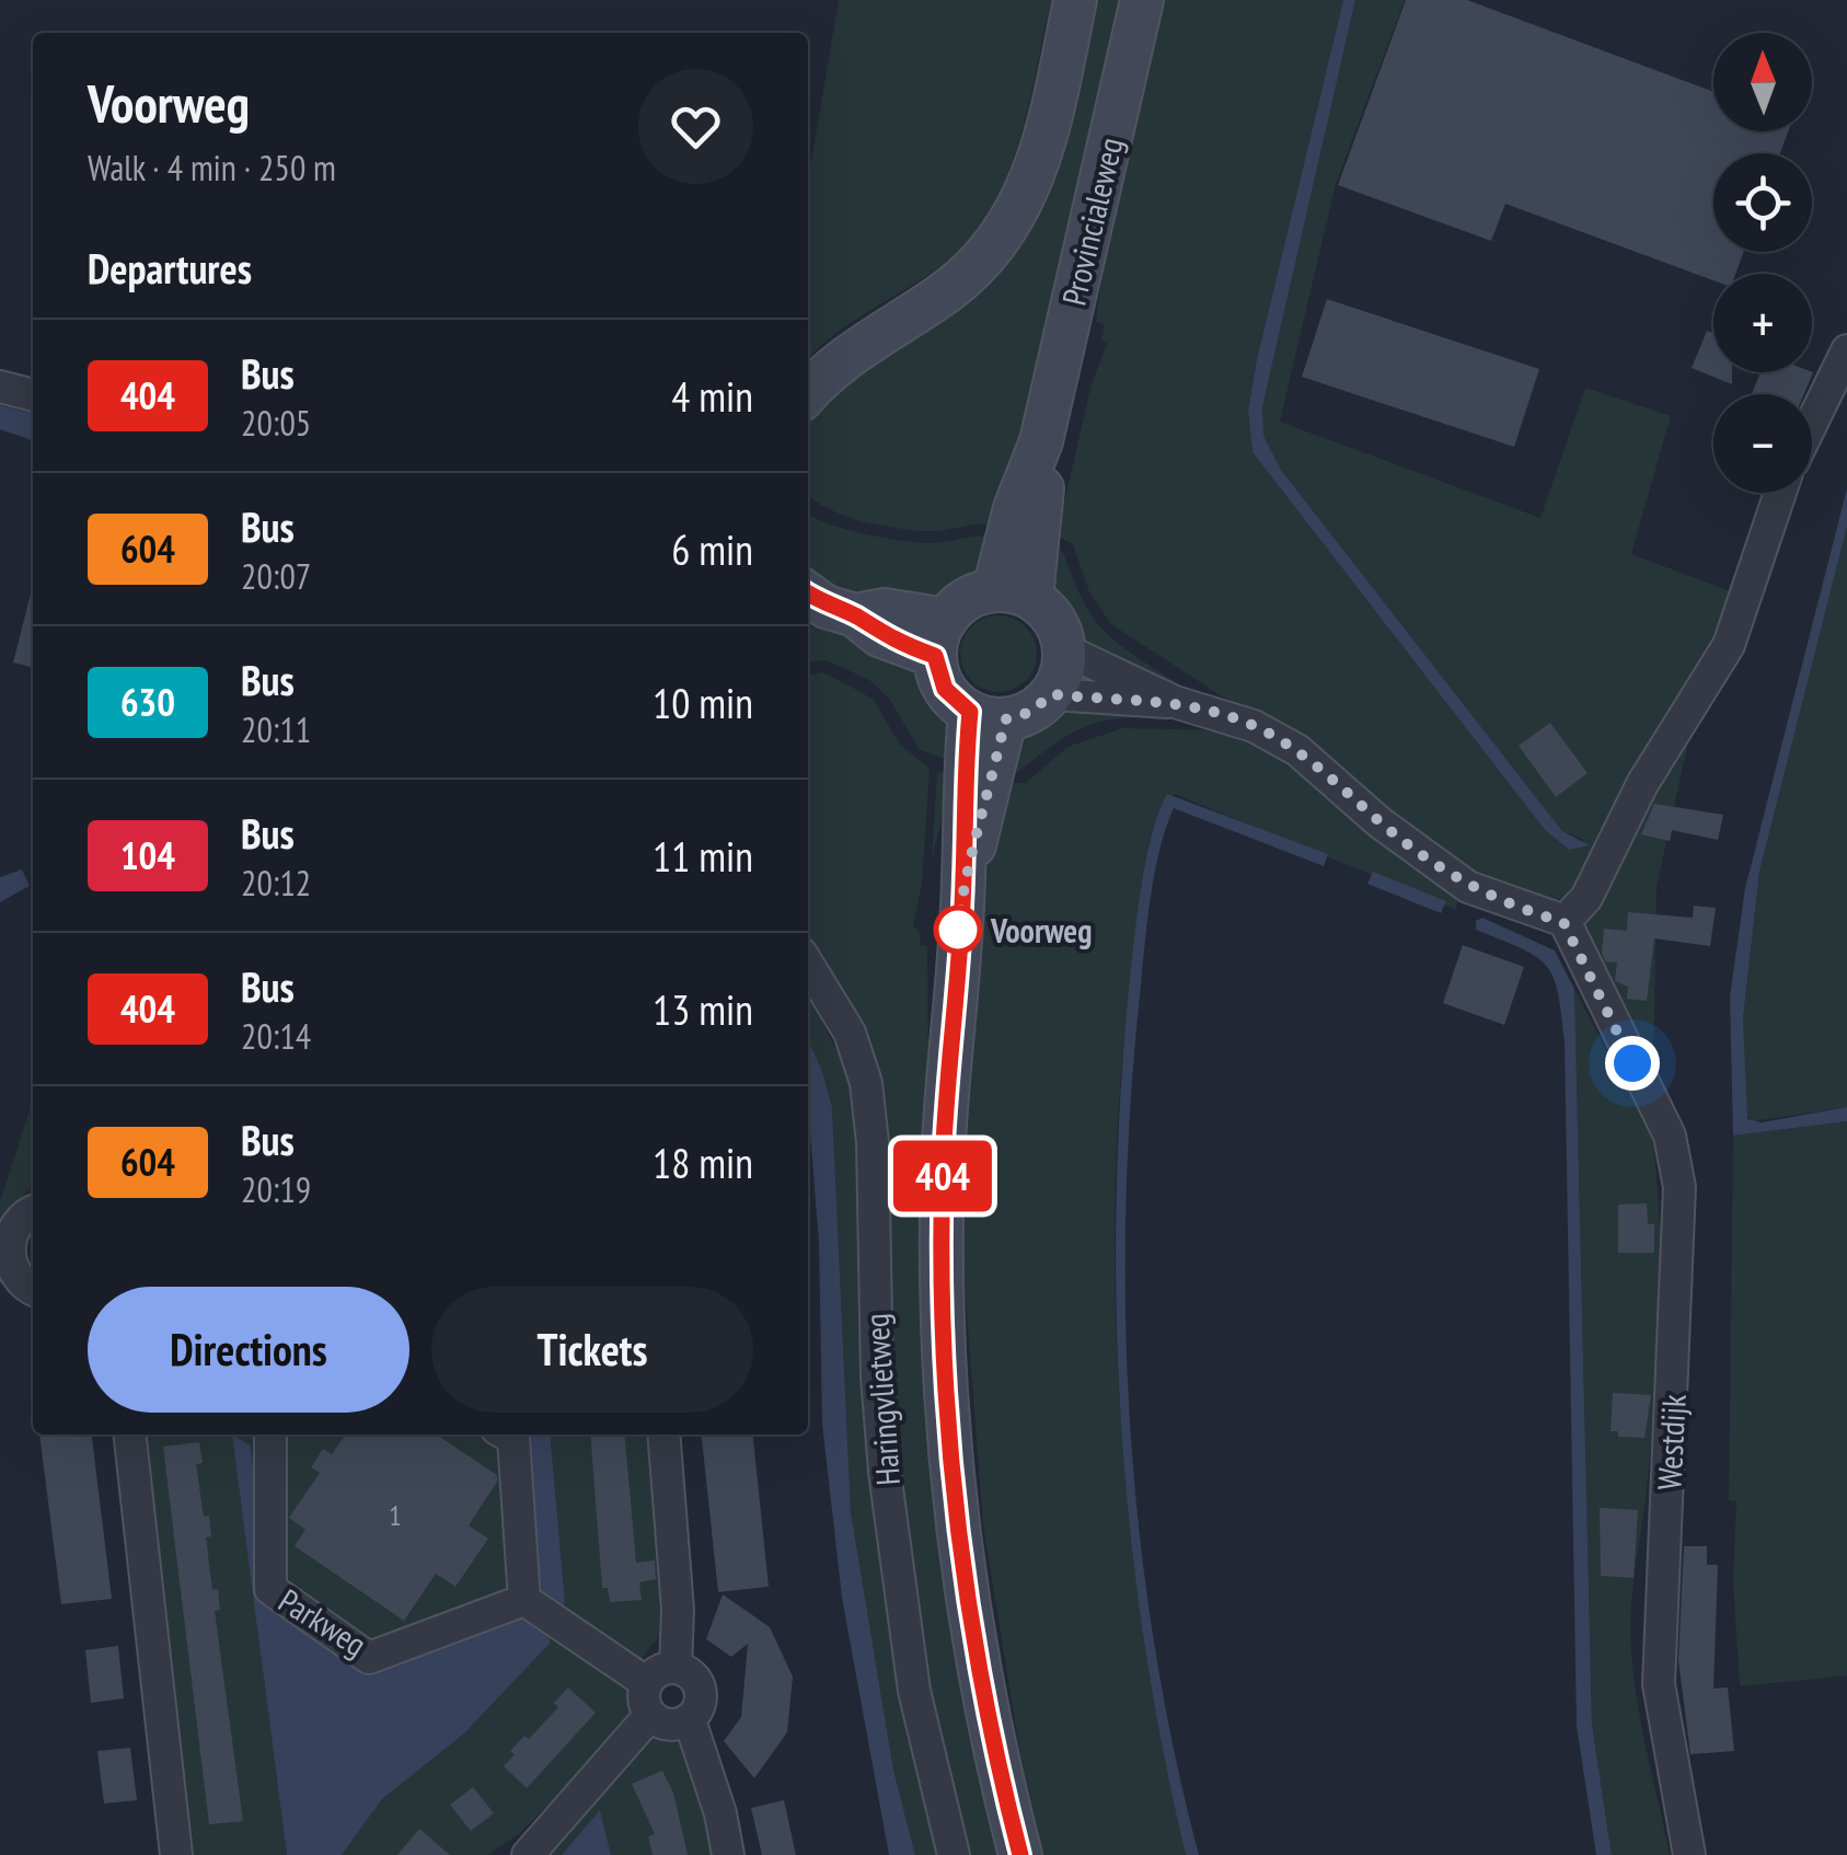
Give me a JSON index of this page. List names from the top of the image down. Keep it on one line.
{"streets":{"main road":["Provincialeweg"],"street":["Haringvlietweg","Westdijk","Parkweg"]},"places":["Voorweg"],"lines":["bus line 404"],"house_numbers":["1"],"north":"top","page":{"on_map":"404","map_buttons":["+","−"],"heading":[["Voorweg","Walk · 4 min · 250 m"],"Departures"],"list":[{"mark":"404","name":"Bus","note":"20:05","value":"4 min"},{"mark":"604","name":"Bus","note":"20:07","value":"6 min"},{"mark":"630","name":"Bus","note":"20:11","value":"10 min"},{"mark":"104","name":"Bus","note":"20:12","value":"11 min"},{"mark":"404","name":"Bus","note":"20:14","value":"13 min"},{"mark":"604","name":"Bus","note":"20:19","value":"18 min"}],"buttons":["Directions","Tickets"]}}
